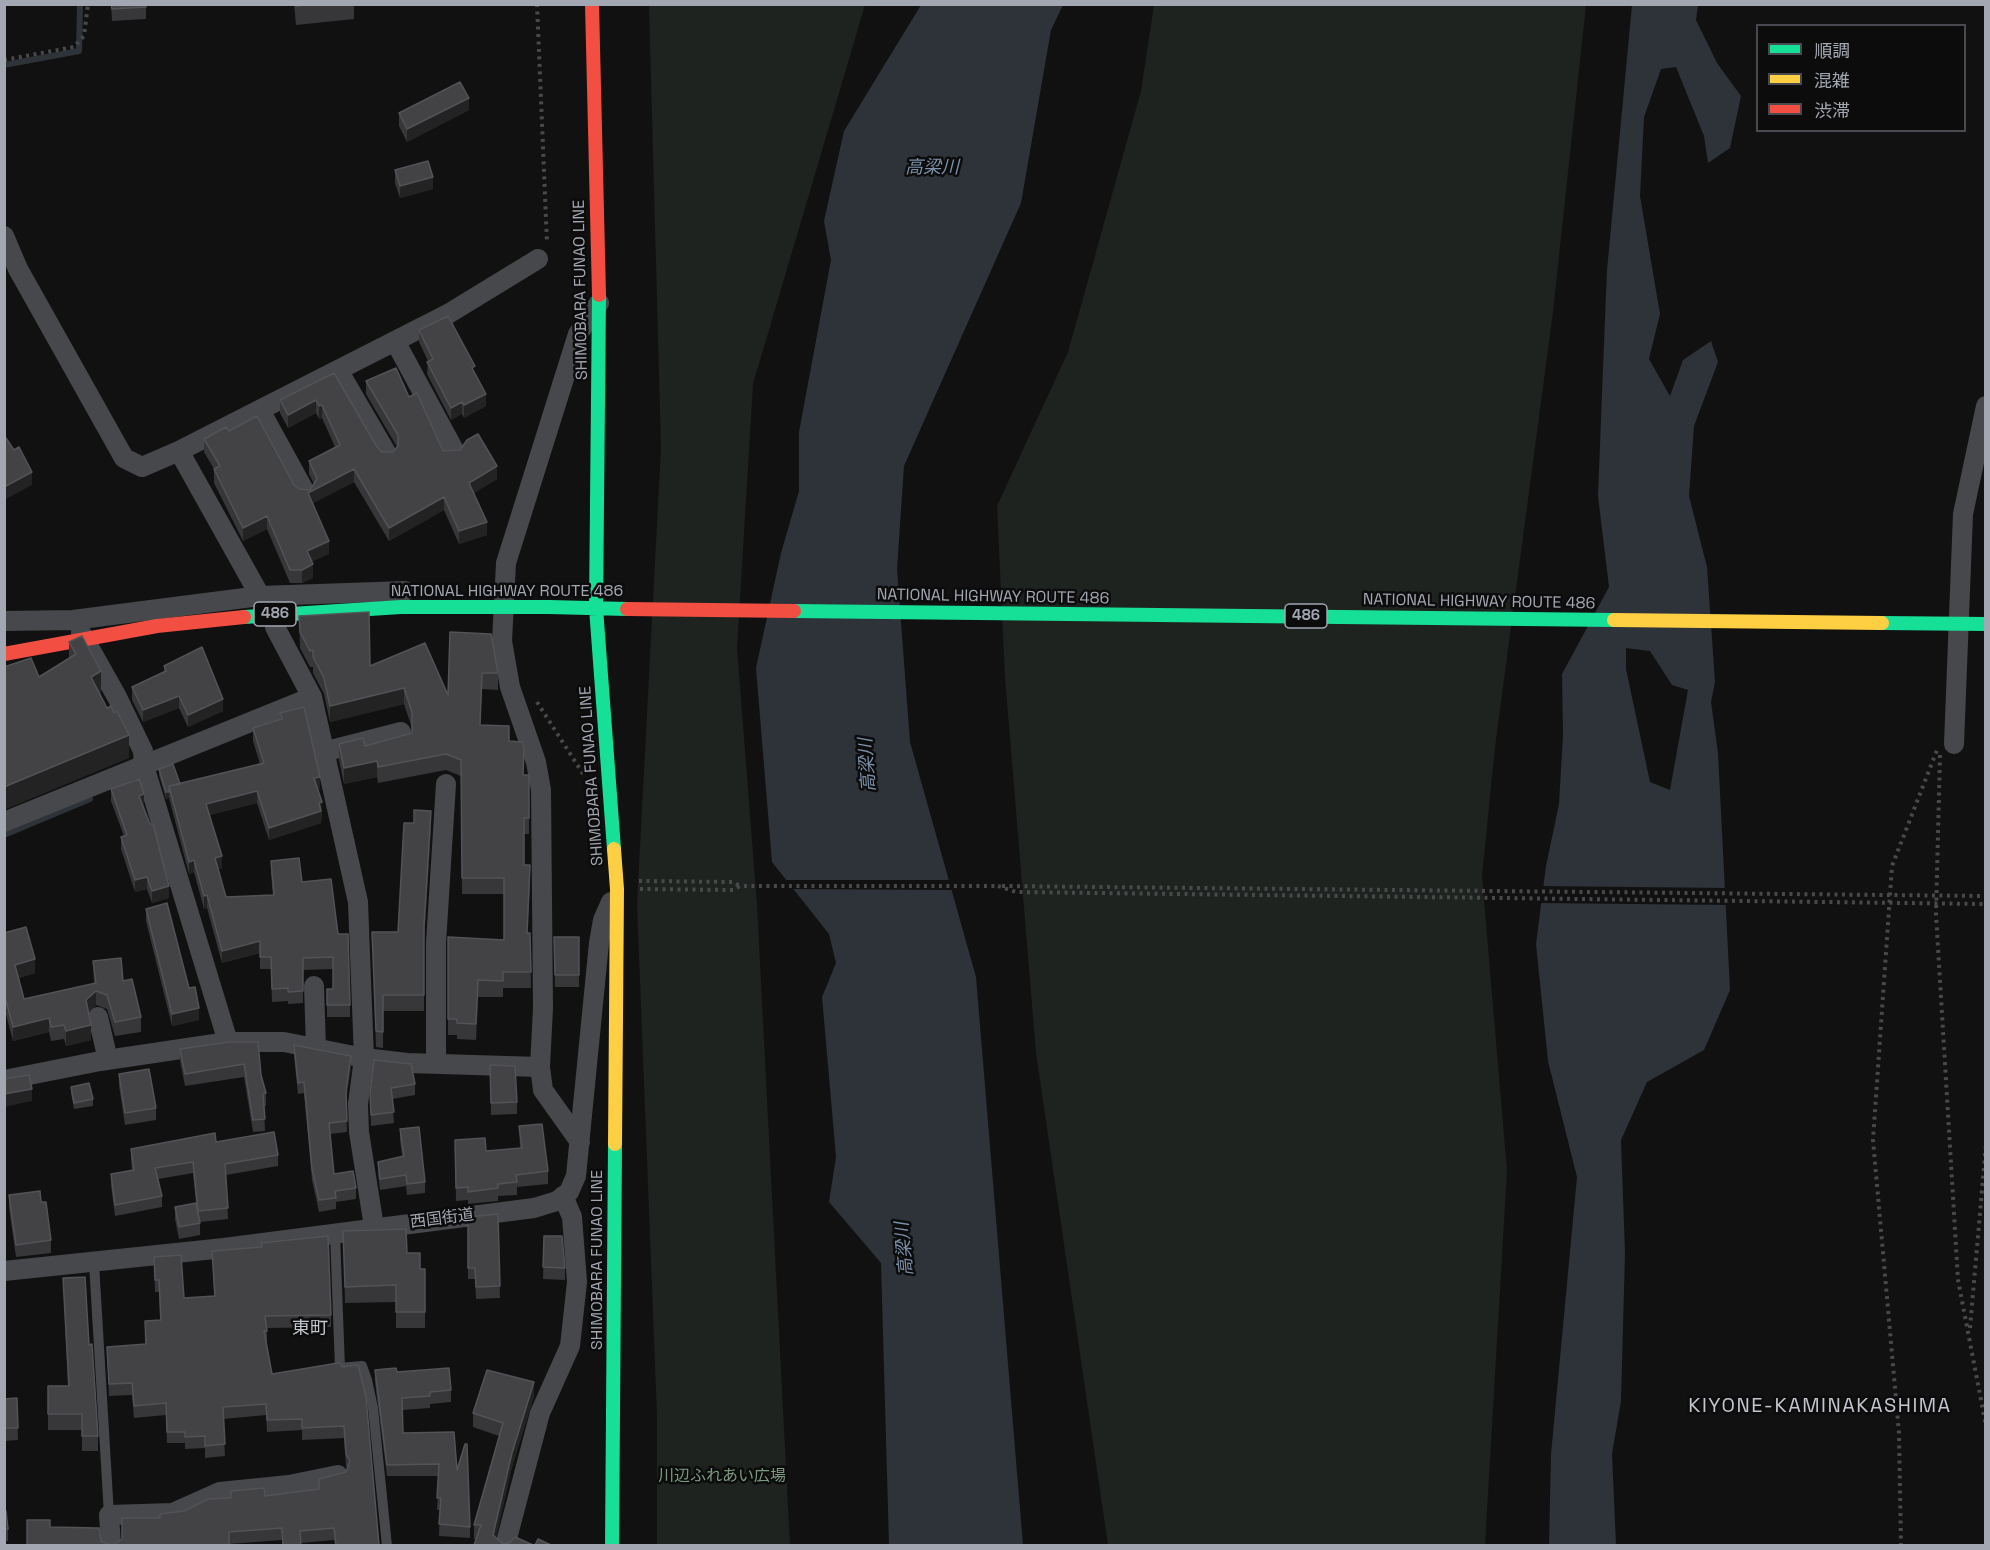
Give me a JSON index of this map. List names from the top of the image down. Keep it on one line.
{"streets":{"main road":["SHIMOBARA FUNAO LINE","NATIONAL HIGHWAY ROUTE 486","486"],"street":["西国街道"]},"crossings":[["SHIMOBARA FUNAO LINE","NATIONAL HIGHWAY ROUTE 486"]],"districts":["東町","KIYONE-KAMINAKASHIMA"],"water":["高梁川"],"parks":["川辺ふれあい広場"],"legend":["順調","混雑","渋滞"]}
